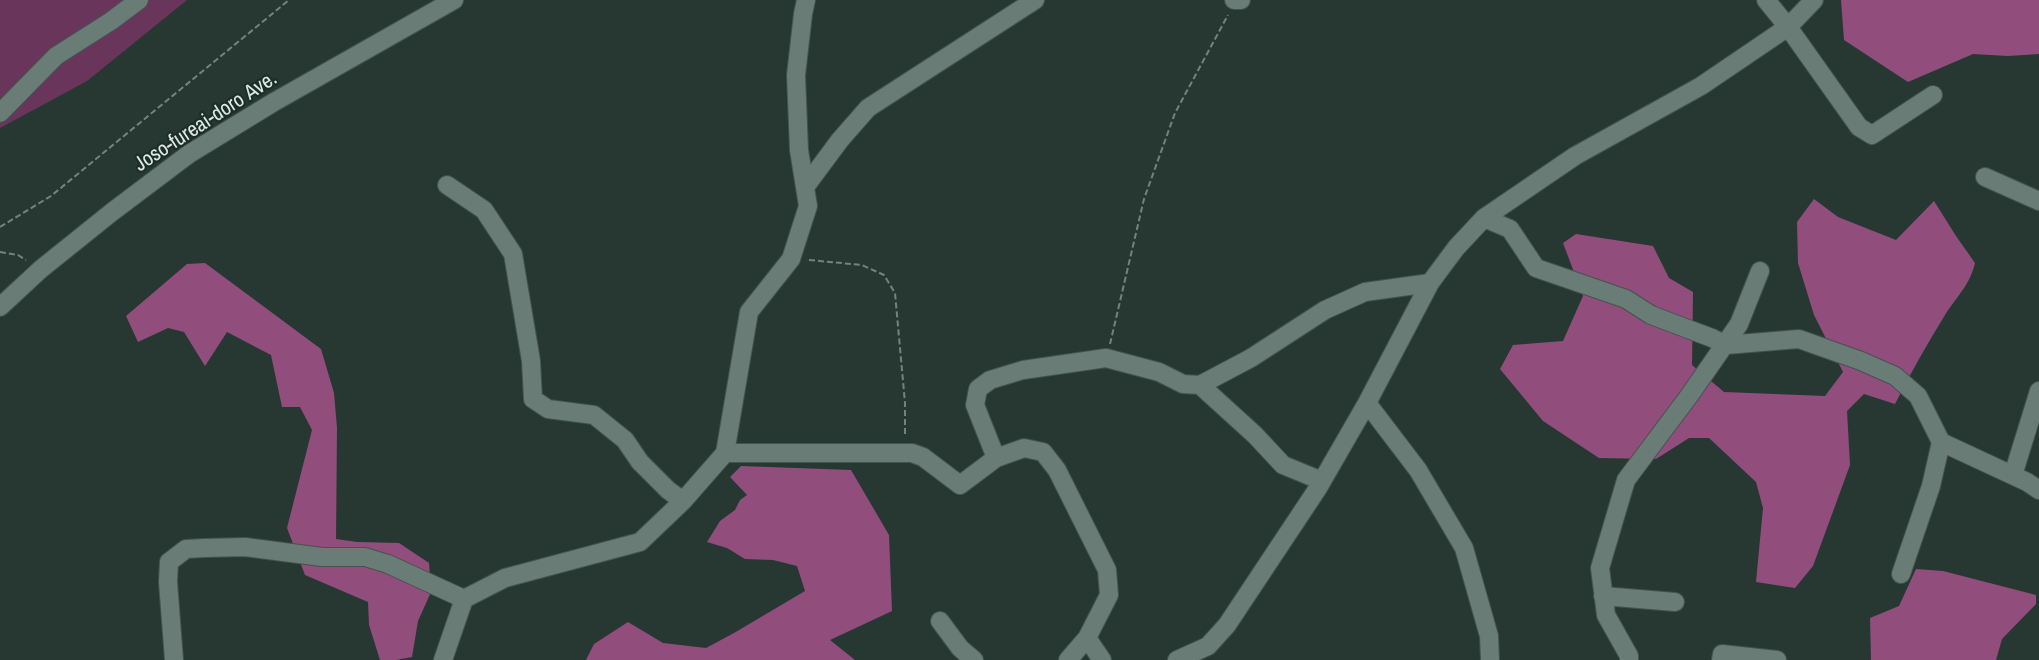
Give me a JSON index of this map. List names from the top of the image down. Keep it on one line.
{"streets":{"street":["Joso-fureai-doro Ave."]}}
